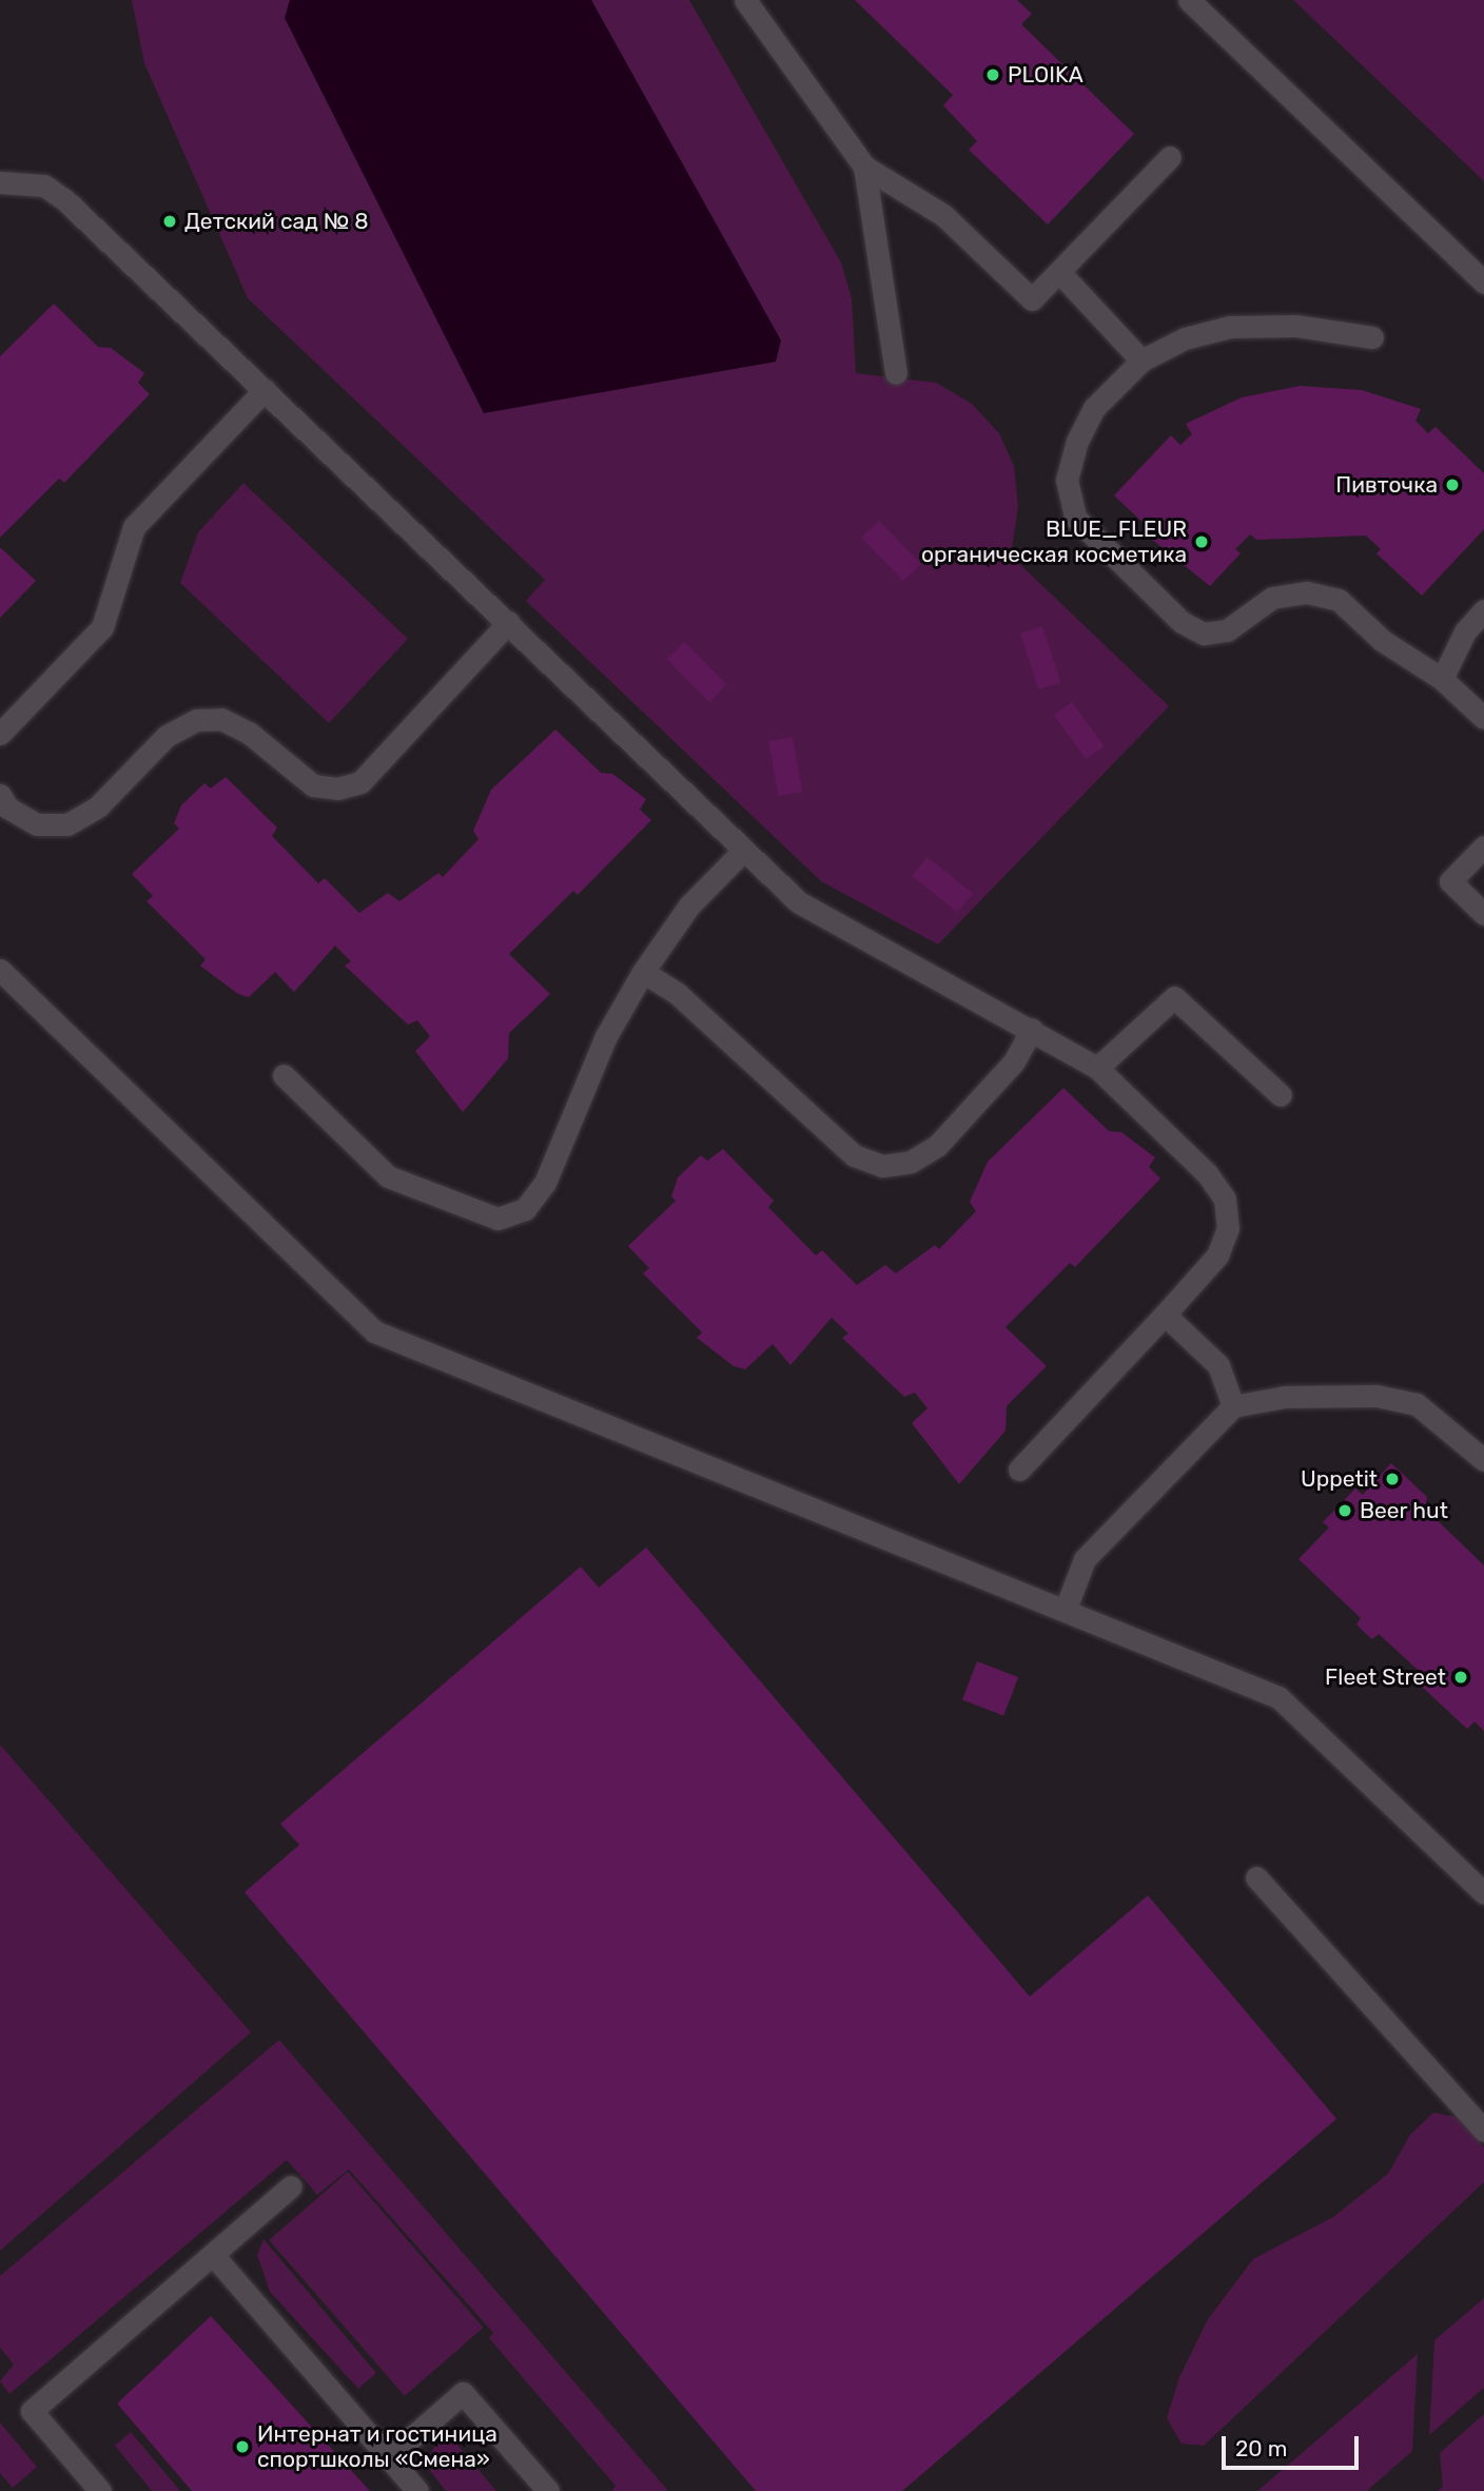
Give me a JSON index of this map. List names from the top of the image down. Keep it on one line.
{"places":["PLOIKA","Детский сад № 8","Пивточка","BLUE_FLEUR органическая косметика","Uppetit","Beer hut","Fleet Street","Интернат и гостиница спортшколы «Смена»"],"scale_bar":"20 m"}
